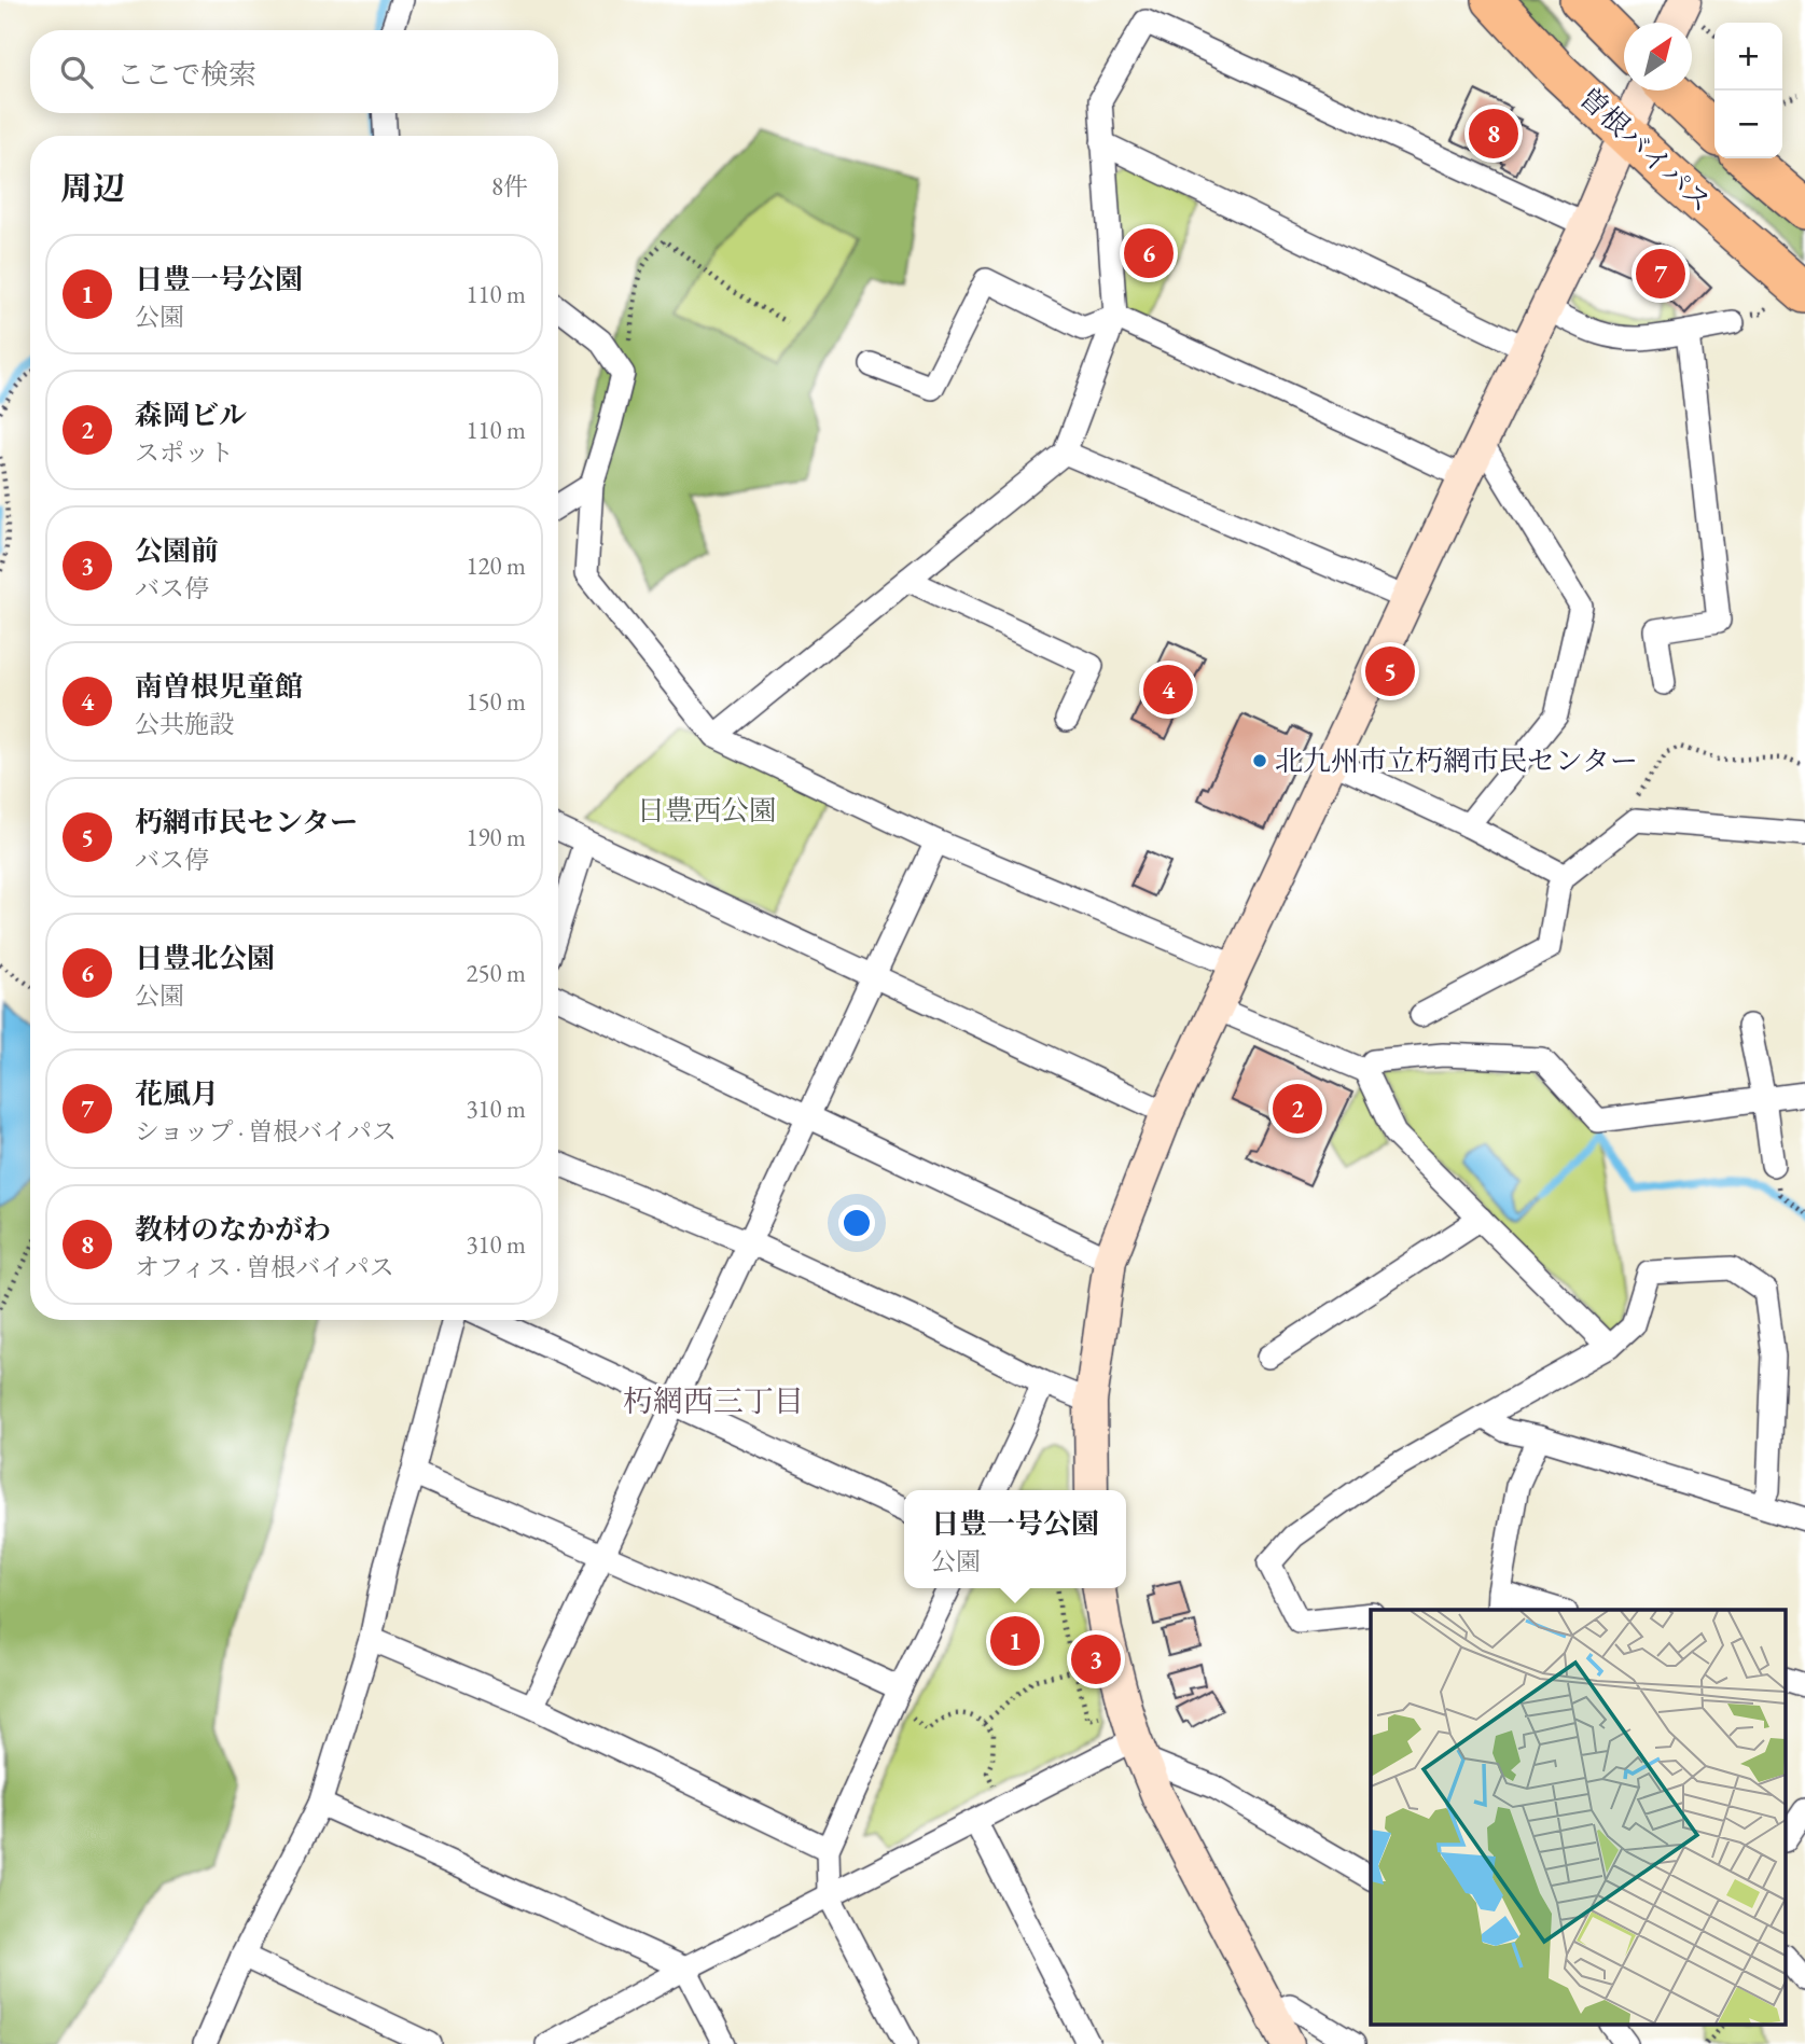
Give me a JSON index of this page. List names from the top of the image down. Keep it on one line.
{"streets":{"highway":["曽根バイパス"]},"districts":["朽網西三丁目"],"parks":["日豊西公園"],"places":["北九州市立朽網市民センター"],"north":"top right","page":{"map_buttons":["+","−"],"search":"ここで検索","pins":["8","6","7","5","4","2","1","3"],"heading":["周辺","8件"],"list":[{"mark":"1","name":"日豊一号公園","note":"公園","value":"110 m"},{"mark":"2","name":"森岡ビル","note":"スポット","value":"110 m"},{"mark":"3","name":"公園前","note":"バス停","value":"120 m"},{"mark":"4","name":"南曽根児童館","note":"公共施設","value":"150 m"},{"mark":"5","name":"朽網市民センター","note":"バス停","value":"190 m"},{"mark":"6","name":"日豊北公園","note":"公園","value":"250 m"},{"mark":"7","name":"花風月","note":"ショップ · 曽根バイパス","value":"310 m"},{"mark":"8","name":"教材のなかがわ","note":"オフィス · 曽根バイパス","value":"310 m"}],"popup":["日豊一号公園","公園"]}}
